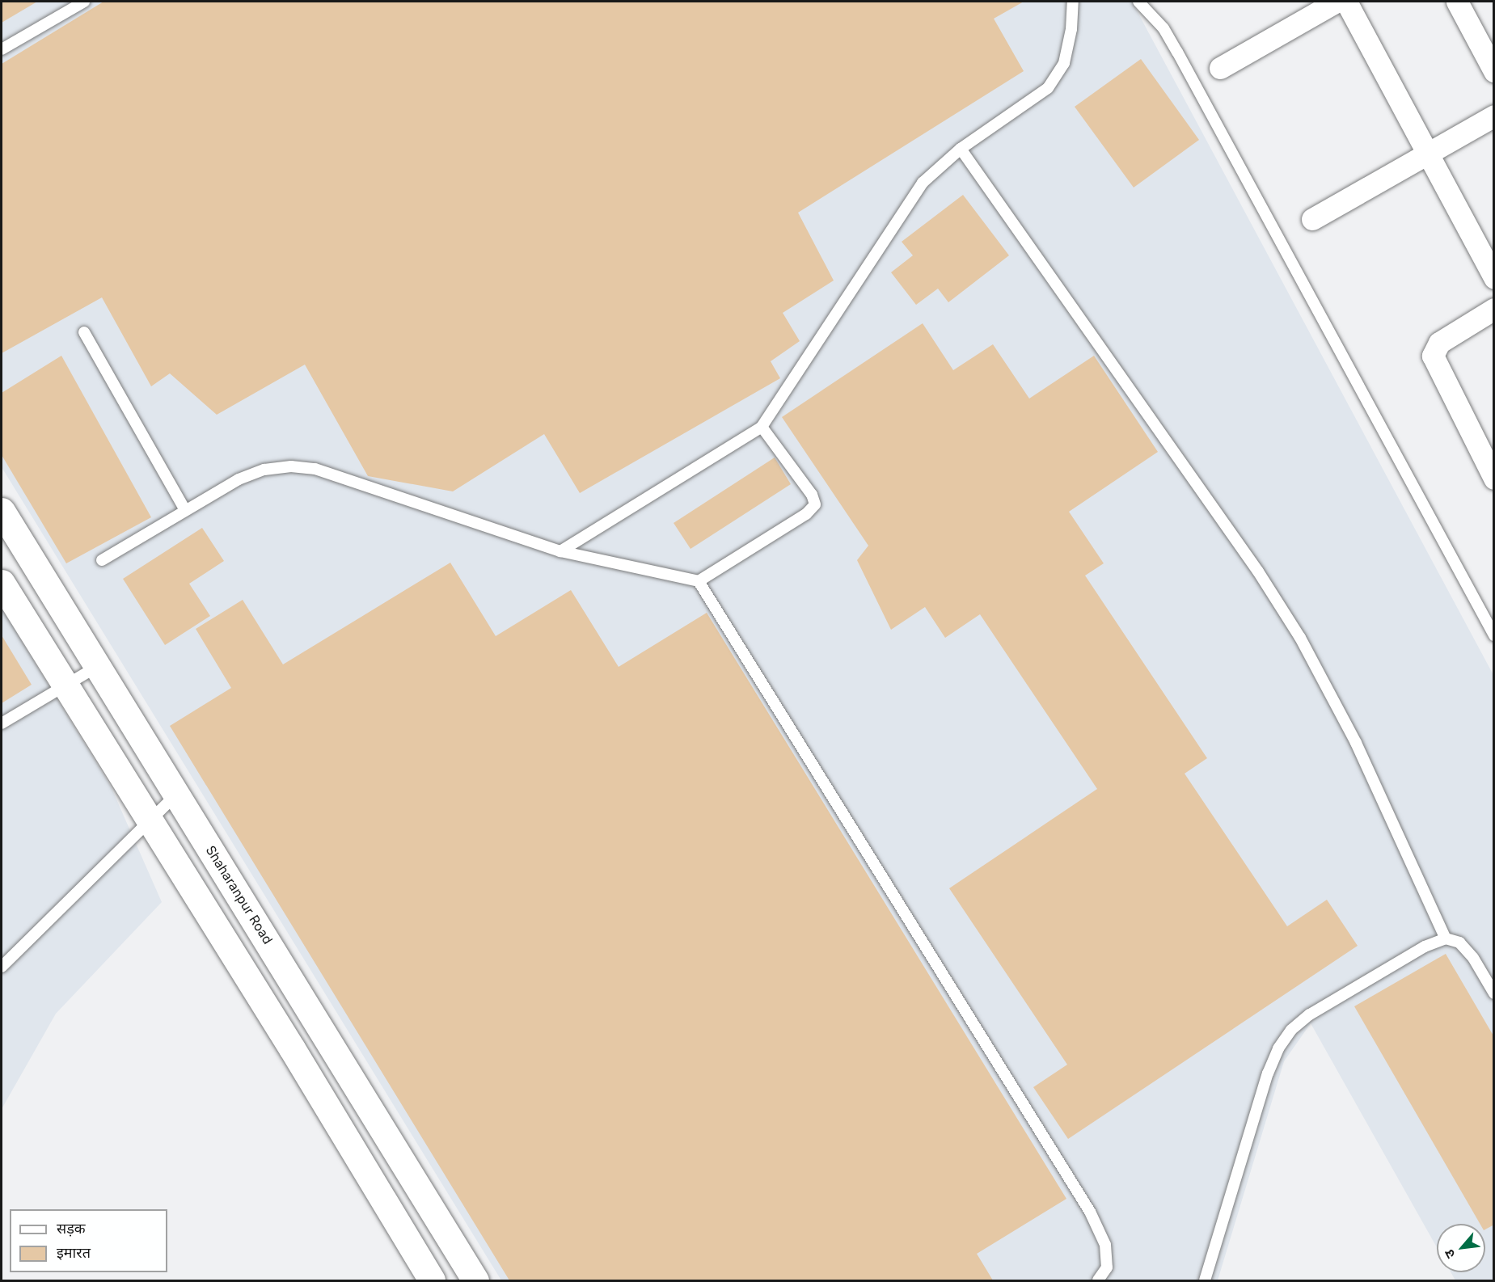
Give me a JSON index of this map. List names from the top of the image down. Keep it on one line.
{"streets":{"main road":["Shaharanpur Road"]},"legend":["सड़क","इमारत"],"north":"bottom left"}
